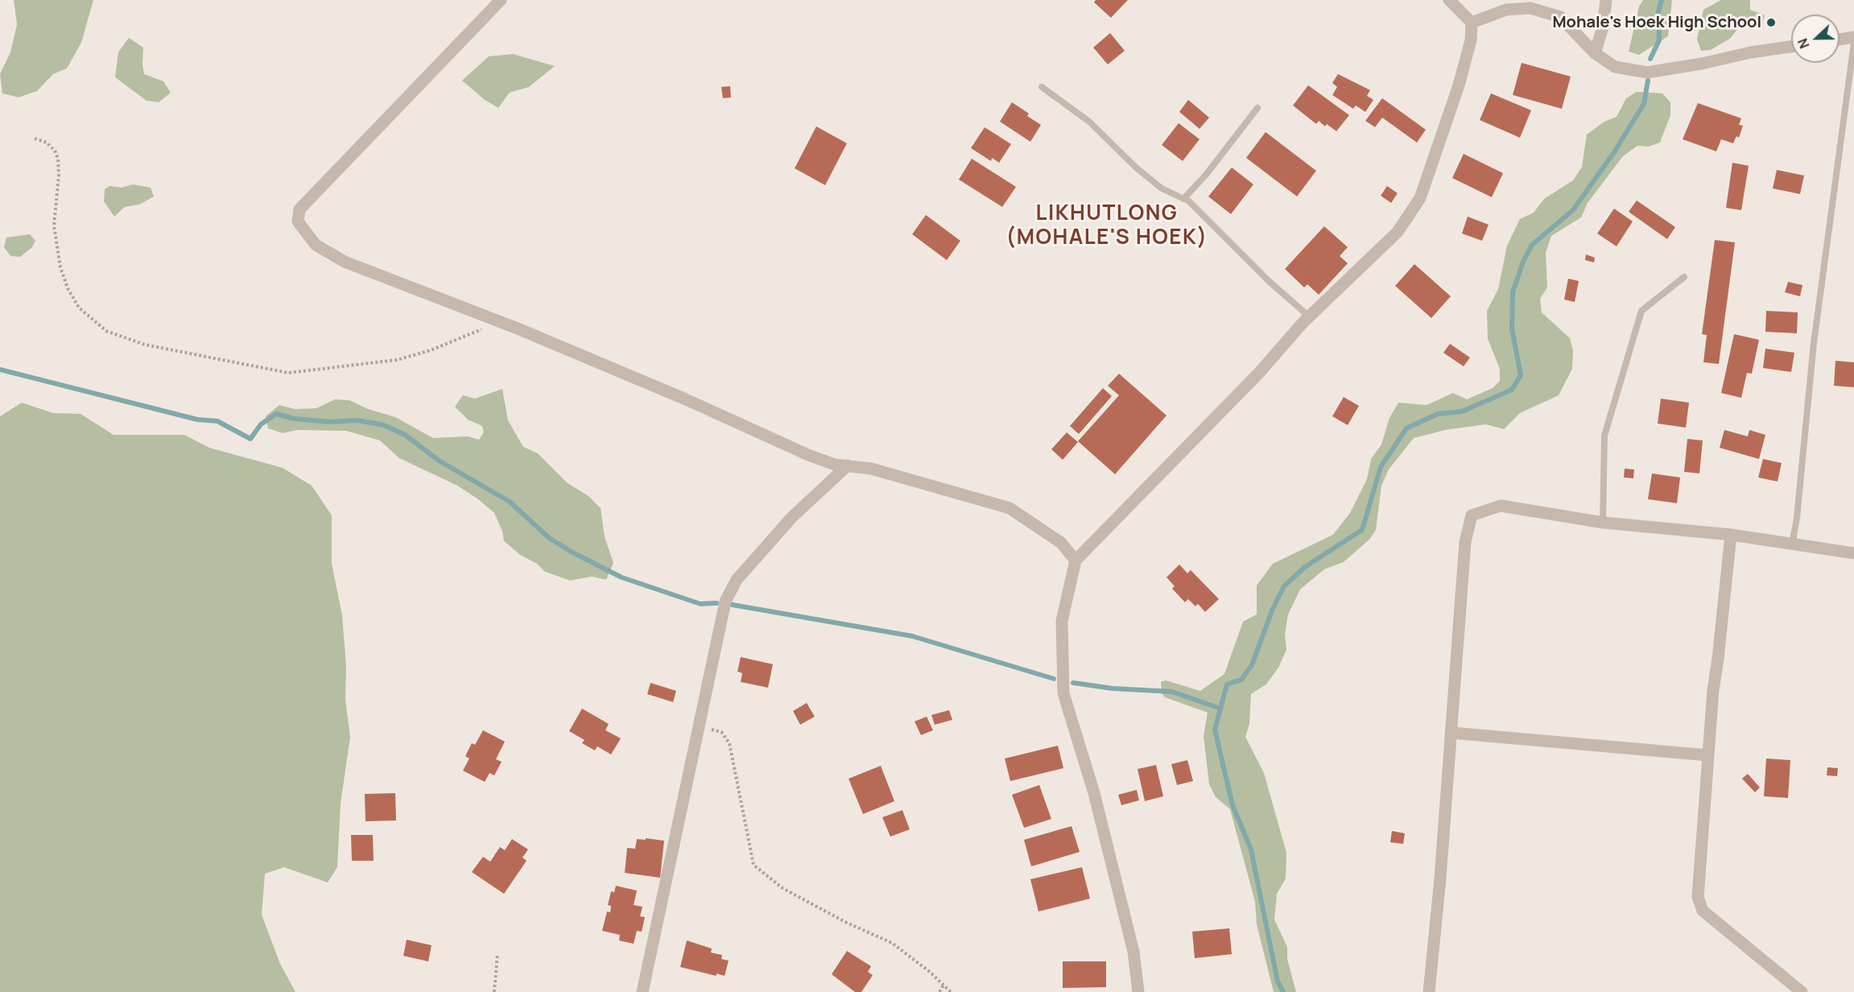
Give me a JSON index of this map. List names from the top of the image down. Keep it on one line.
{"districts":["LIKHUTLONG (MOHALE'S HOEK)"],"places":["Mohale's Hoek High School"],"north":"left"}
